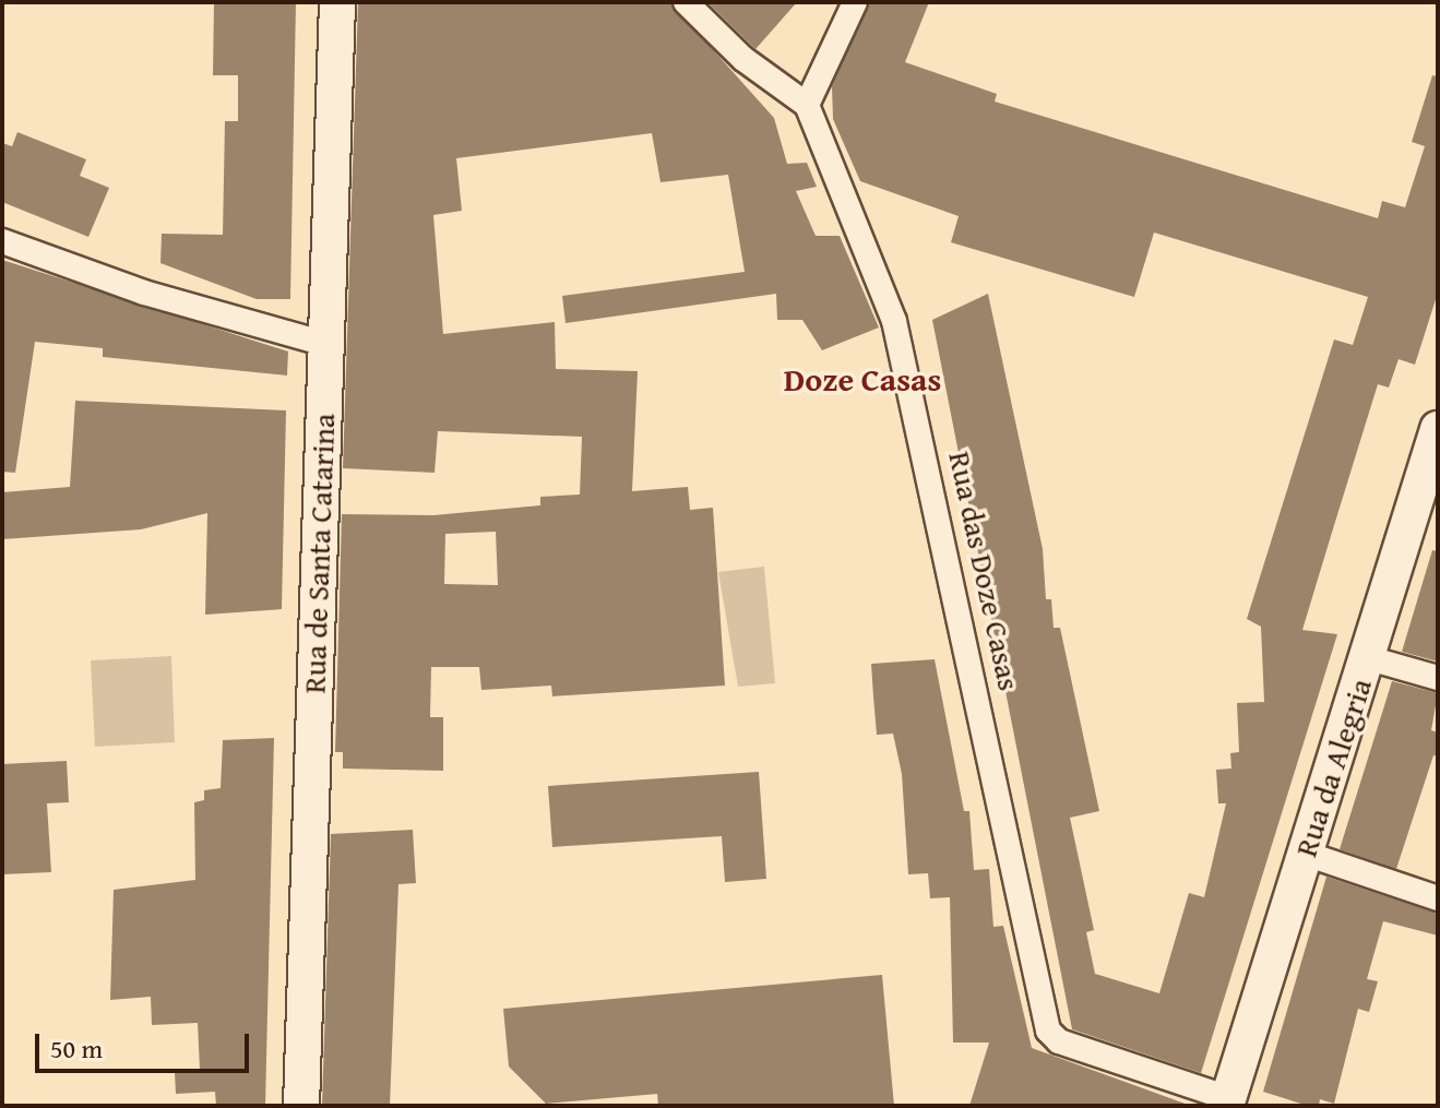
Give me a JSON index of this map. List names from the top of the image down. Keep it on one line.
{"streets":{"main road":["Rua de Santa Catarina","Rua da Alegria"],"street":["Rua das Doze Casas"]},"crossings":[["Rua das Doze Casas","Rua da Alegria"]],"districts":["Doze Casas"],"scale_bar":"50 m"}
